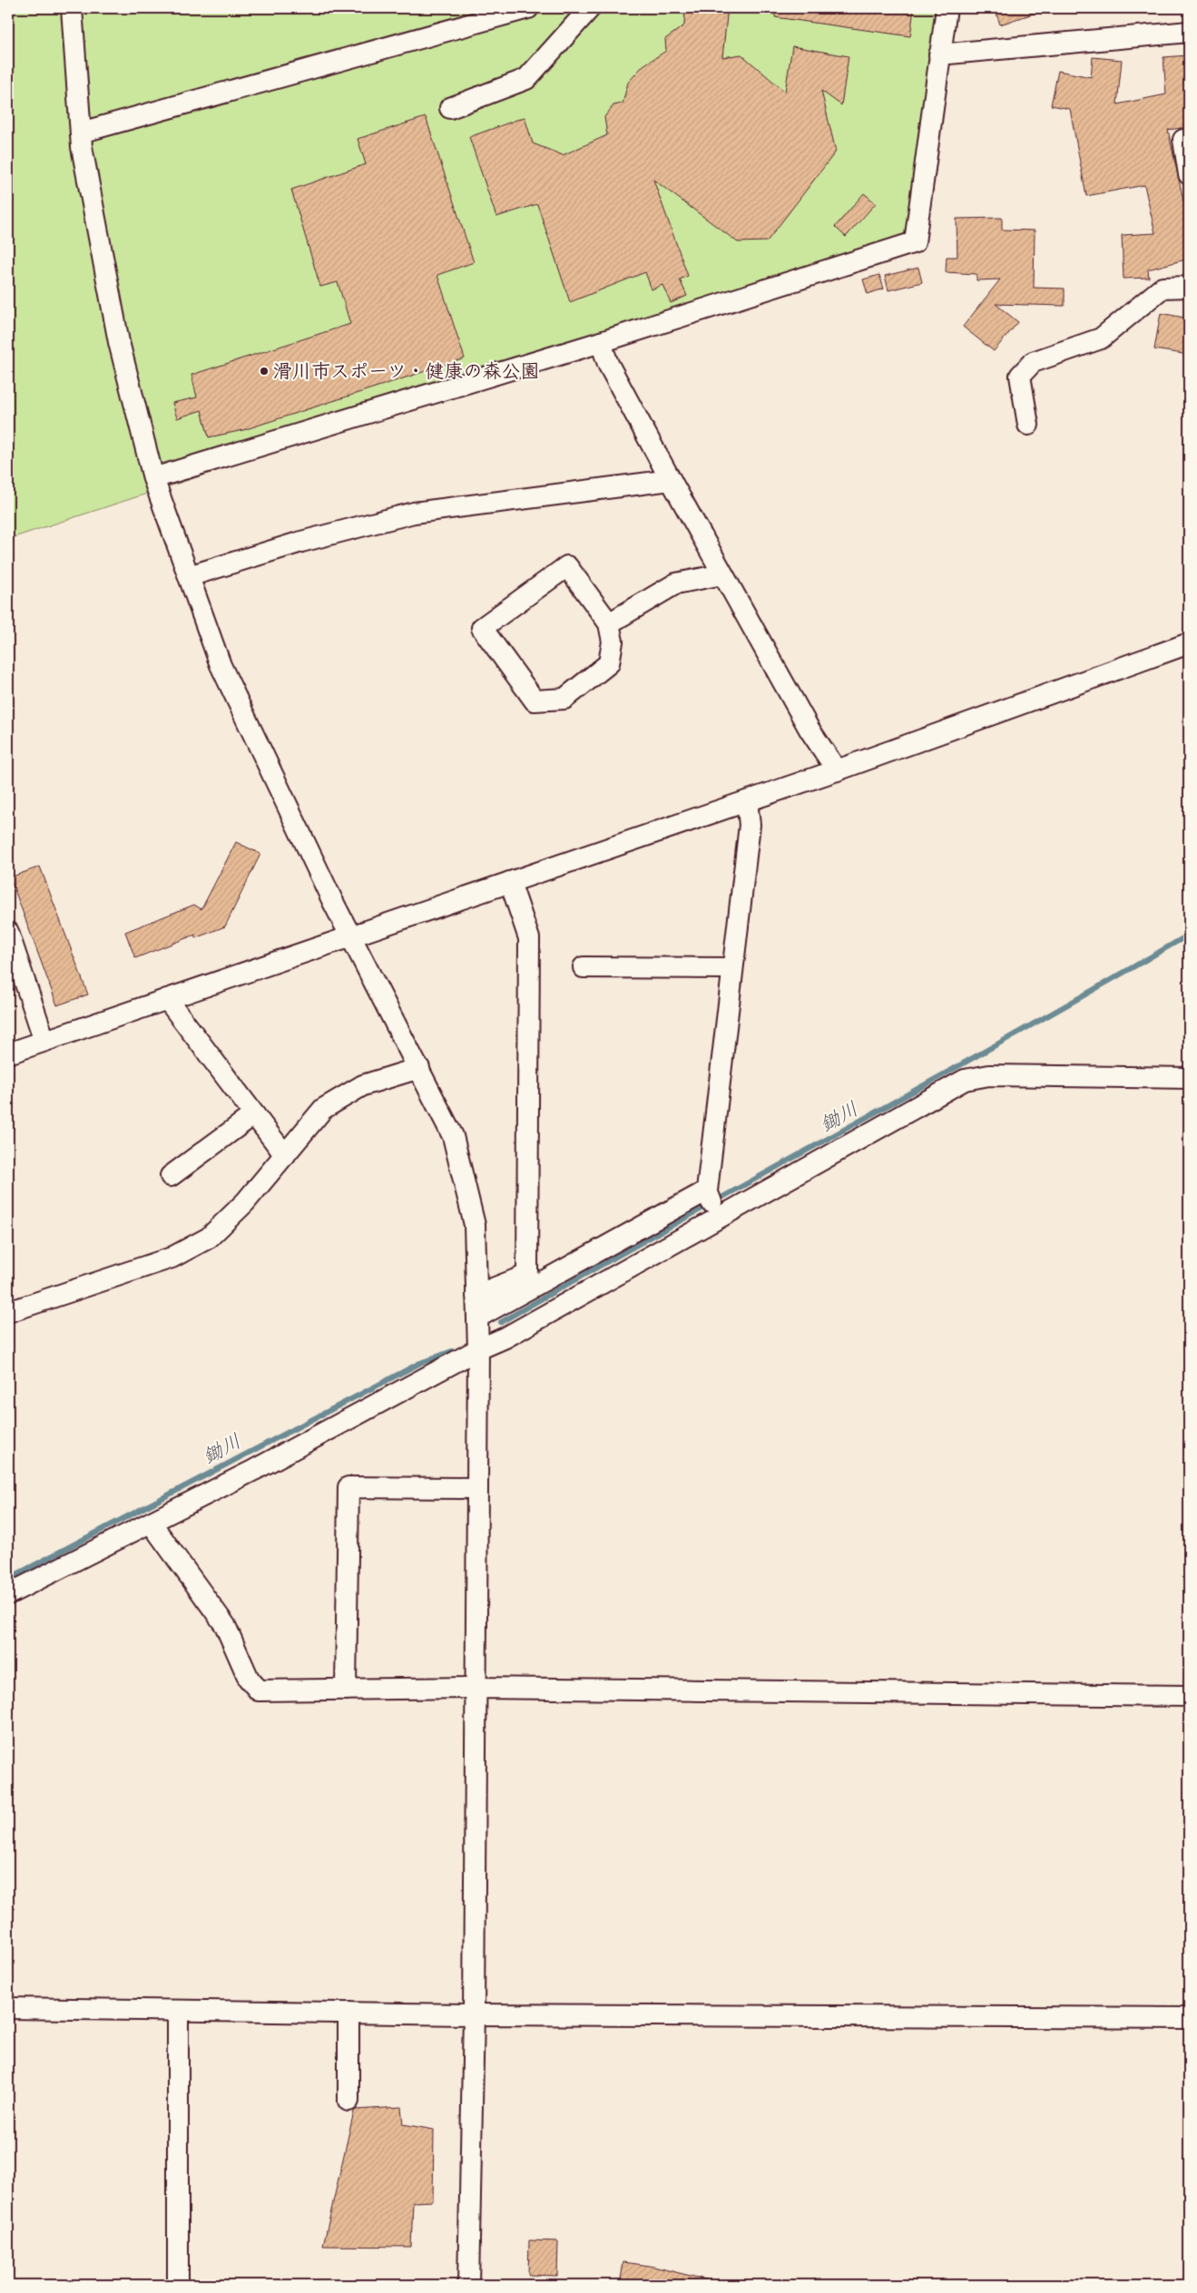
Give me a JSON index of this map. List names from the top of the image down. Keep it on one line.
{"water":["鋤川"],"places":["滑川市スポーツ・健康の森公園"]}
